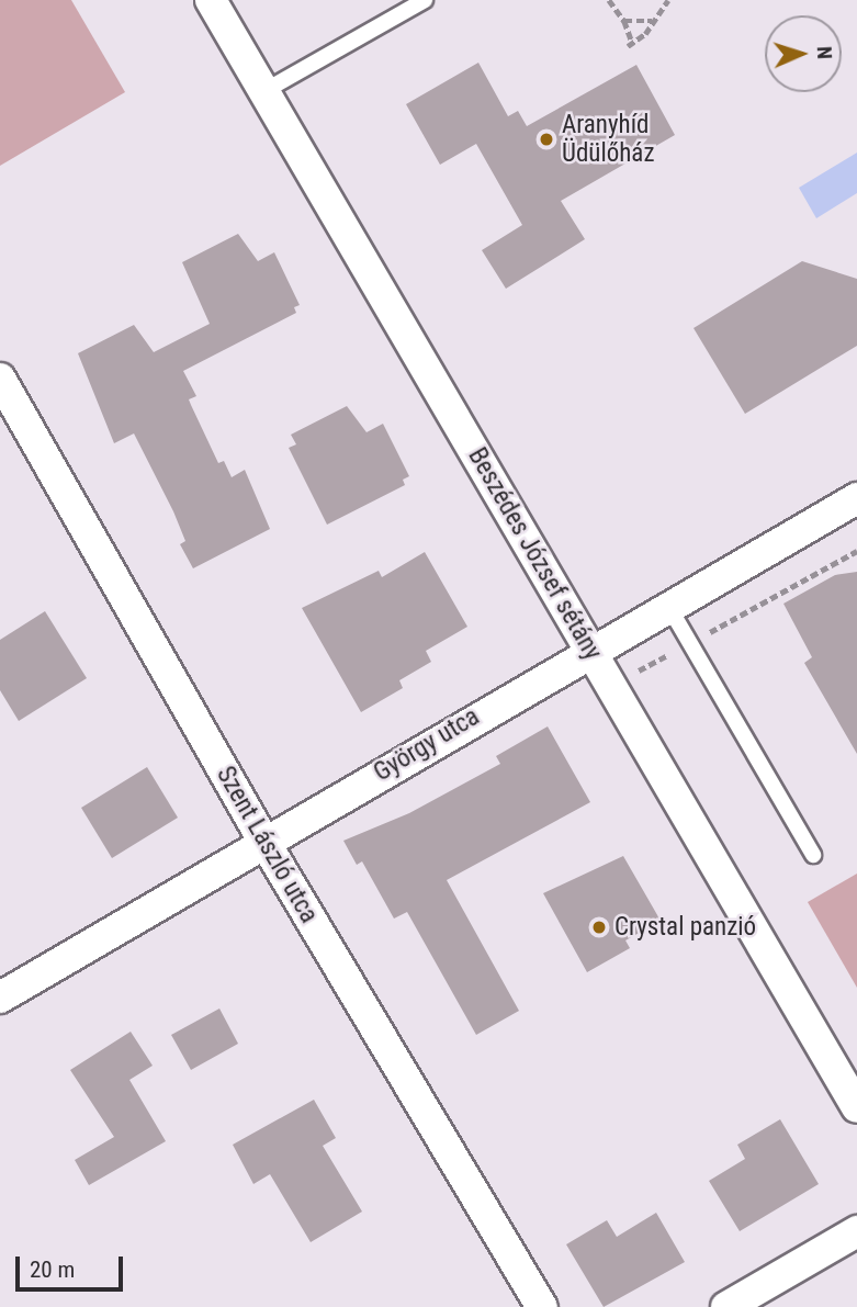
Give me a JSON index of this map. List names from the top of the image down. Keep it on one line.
{"streets":{"street":["Beszédes József sétány","György utca","Szent László utca"]},"crossings":[["Beszédes József sétány","György utca"],["György utca","Szent László utca"]],"places":["Aranyhíd Üdülőház","Crystal panzió"],"scale_bar":"20 m","north":"right"}
